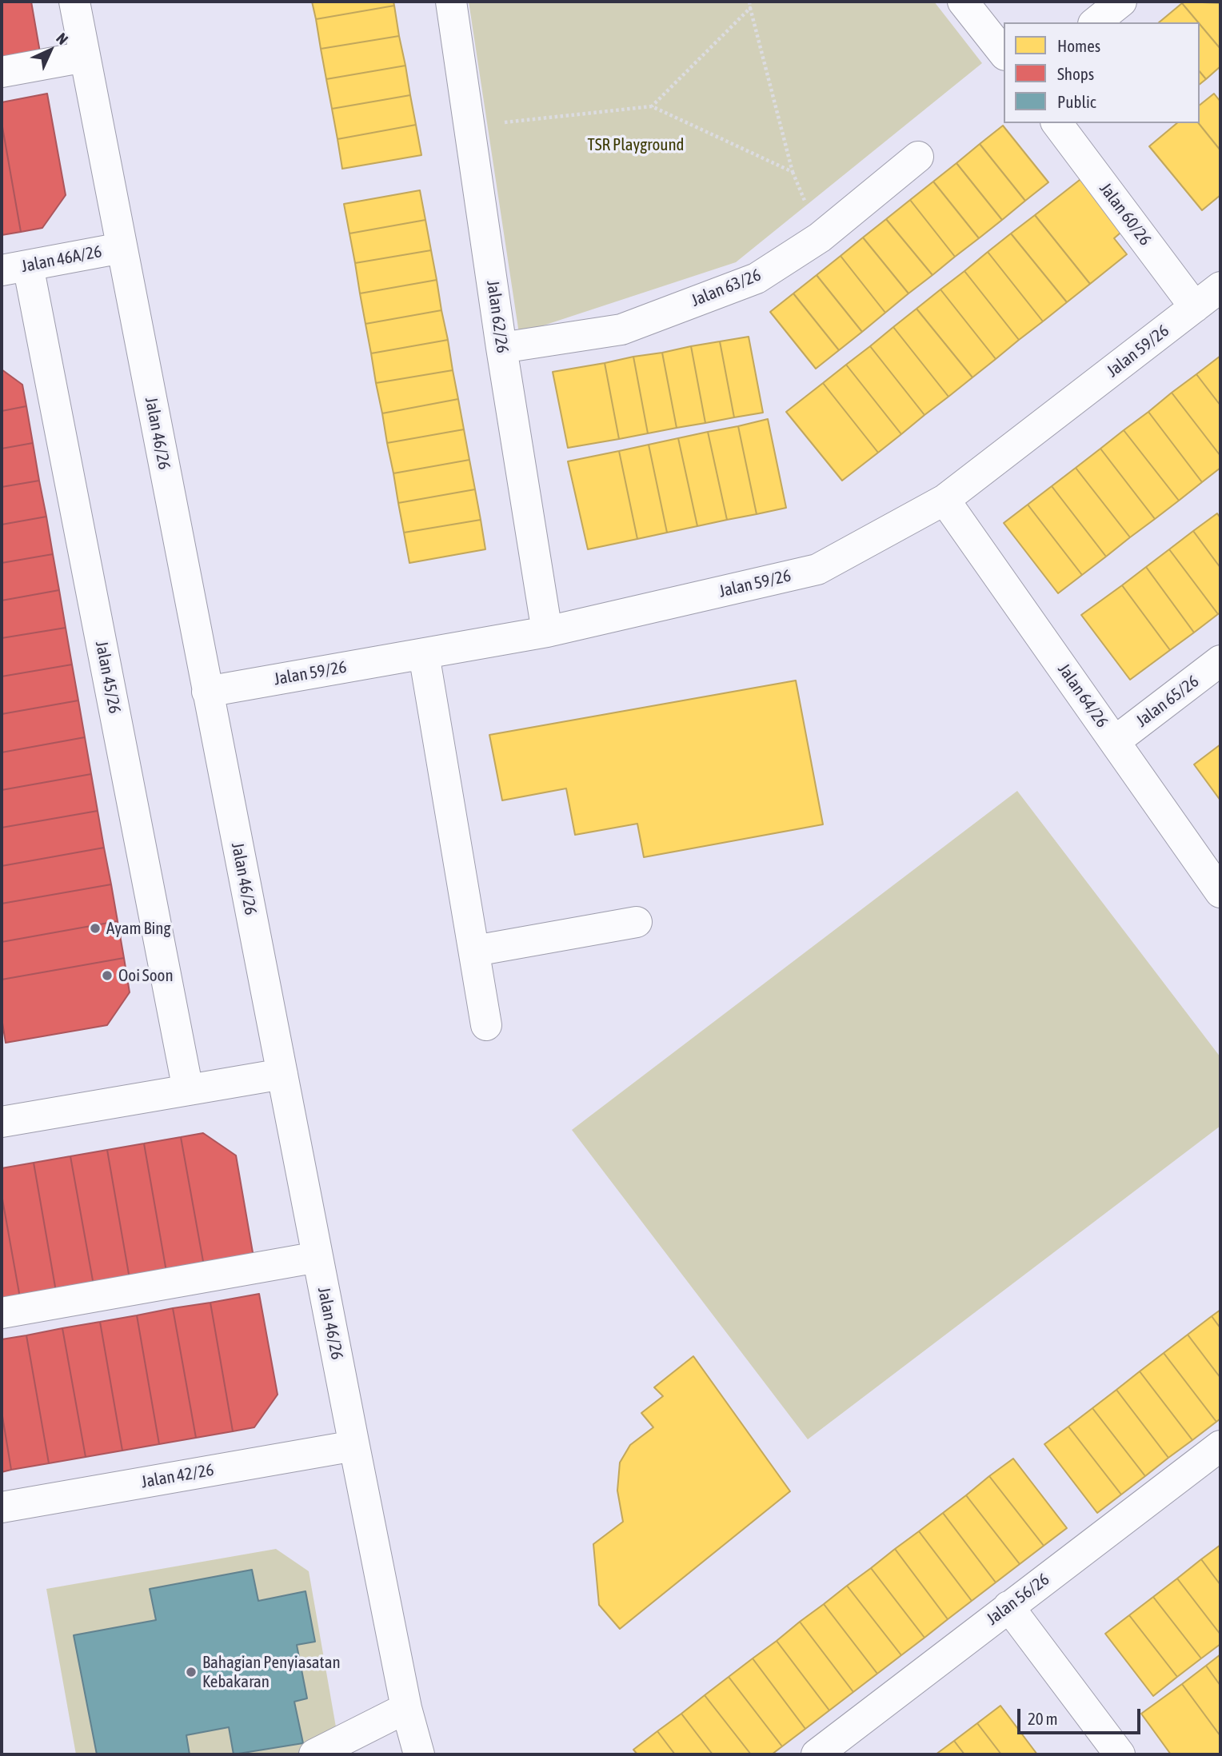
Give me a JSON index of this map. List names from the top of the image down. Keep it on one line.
{"streets":{"street":["Jalan 60/26","Jalan 46A/26","Jalan 63/26","Jalan 62/26","Jalan 59/26","Jalan 46/26","Jalan 45/26","Jalan 64/26","Jalan 65/26","Jalan 42/26","Jalan 56/26"]},"crossings":[["Jalan 60/26","Jalan 59/26"],["Jalan 46A/26","Jalan 46/26"],["Jalan 46A/26","Jalan 45/26"],["Jalan 63/26","Jalan 62/26"],["Jalan 62/26","Jalan 59/26"],["Jalan 59/26","Jalan 46/26"],["Jalan 59/26","Jalan 64/26"],["Jalan 46/26","Jalan 42/26"],["Jalan 64/26","Jalan 65/26"]],"parks":["TSR Playground"],"places":["Ayam Bing","Ooi Soon","Bahagian Penyiasatan Kebakaran"],"legend":["Homes","Shops","Public"],"scale_bar":"20 m","north":"top right"}
